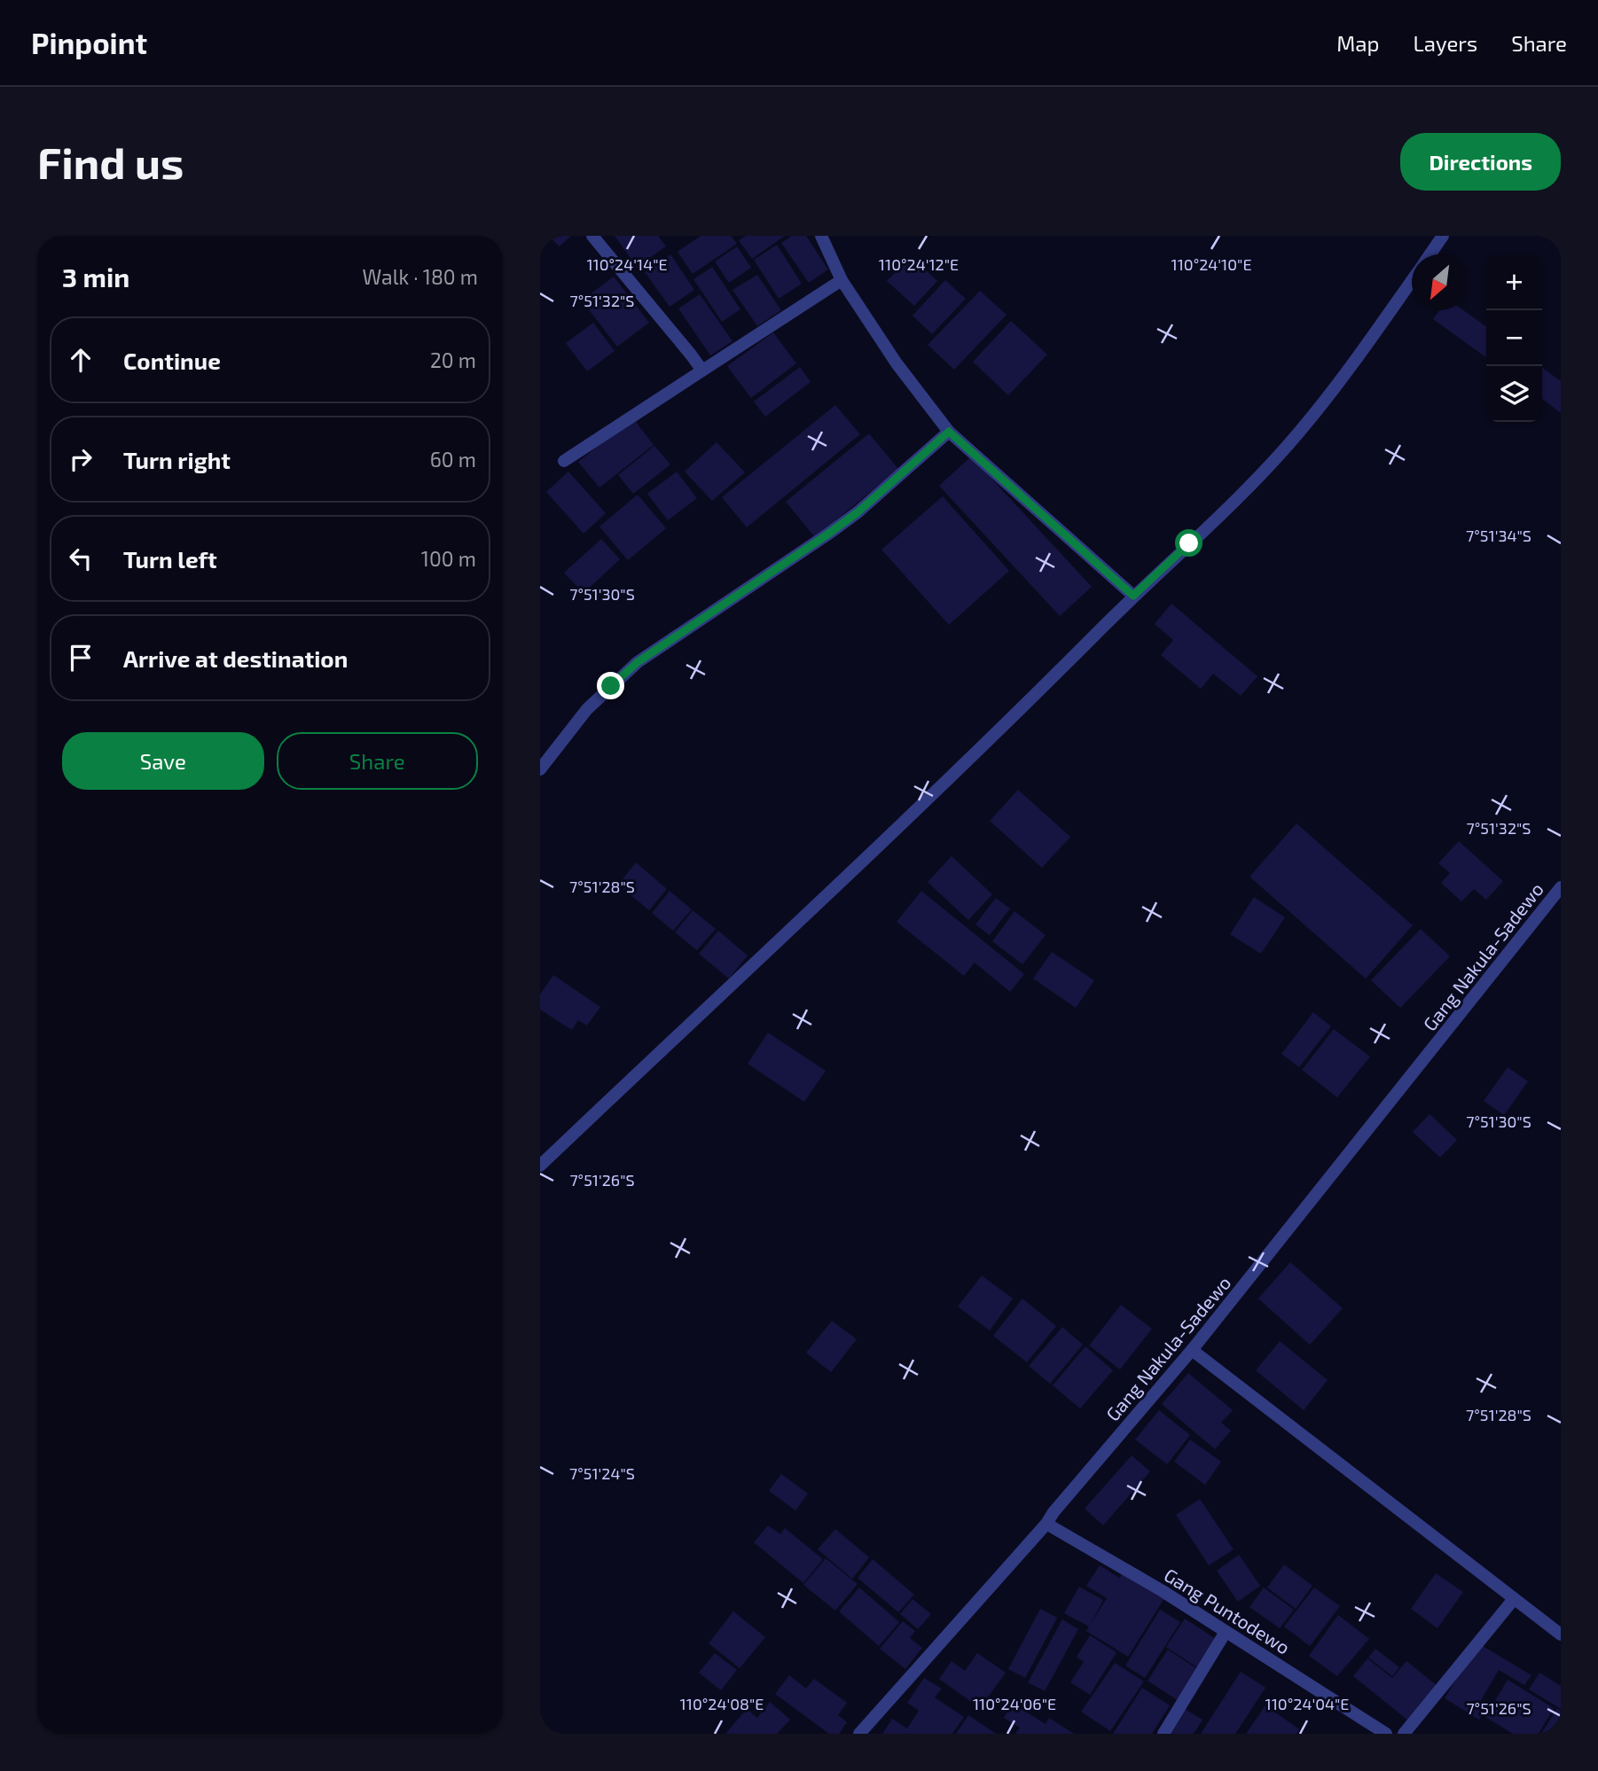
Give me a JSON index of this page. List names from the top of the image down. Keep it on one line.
{"streets":{"street":["Gang Nakula-Sadewo","Gang Puntodewo"]},"crossings":[["Gang Nakula-Sadewo","Gang Puntodewo"]],"north":"bottom left","page":{"header":"Pinpoint","nav":["Map","Layers","Share"],"buttons":["Directions",["Save","Share"]],"title":"Find us","heading":["3 min","Walk · 180 m"],"map_buttons":["+","−"],"list":[["Continue","20 m"],["Turn right","60 m"],["Turn left","100 m"],"Arrive at destination"]},"coordinates":["110°24'14\"E","110°24'12\"E","110°24'10\"E","7°51'32\"S","7°51'34\"S","7°51'30\"S","7°51'28\"S","7°51'26\"S","7°51'24\"S","110°24'08\"E","110°24'06\"E","110°24'04\"E"]}
